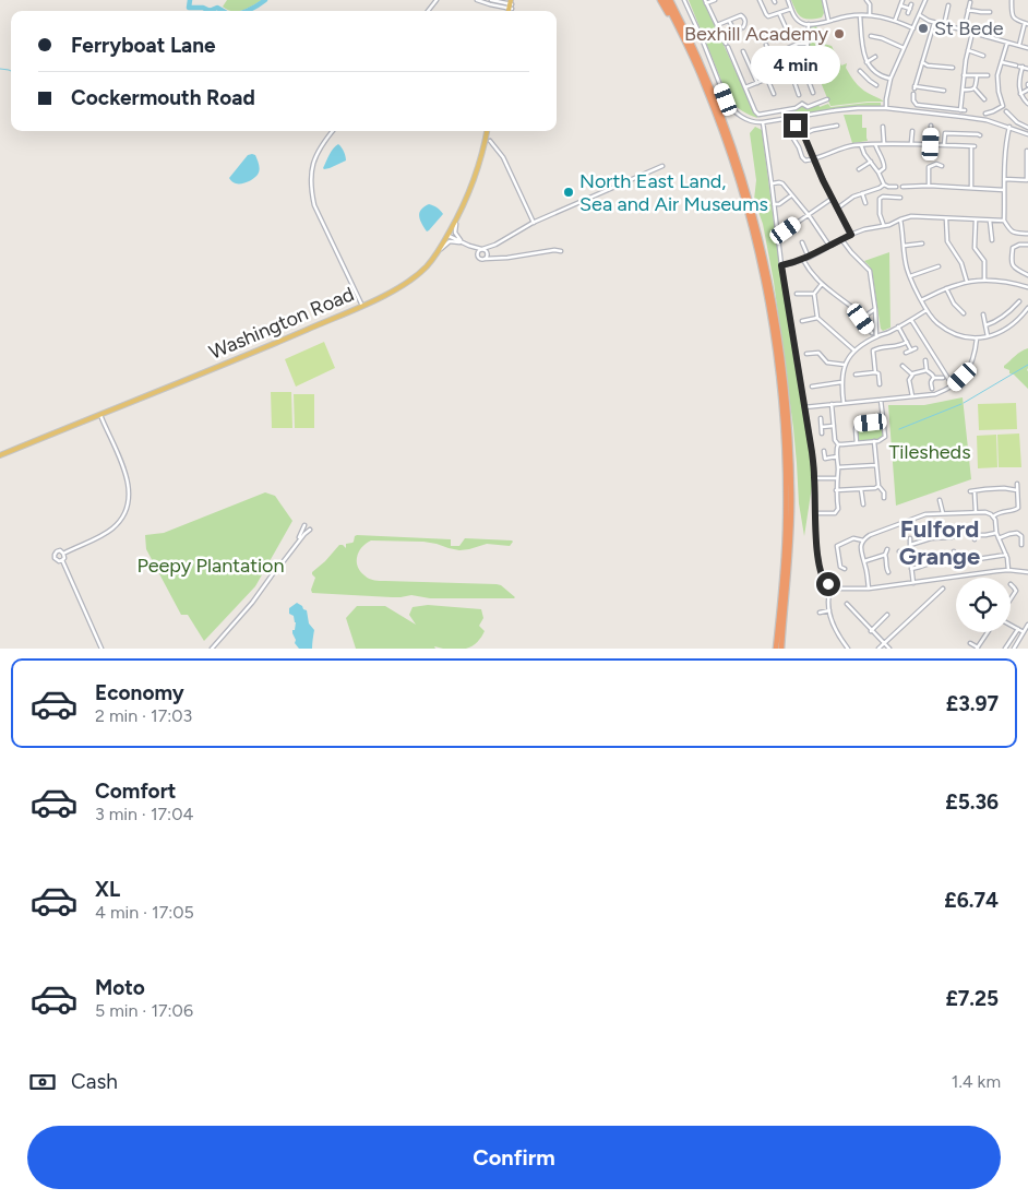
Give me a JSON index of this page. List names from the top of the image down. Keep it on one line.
{"streets":{"main road":["Washington Road"]},"districts":["Fulford Grange"],"parks":["Tilesheds","Peepy Plantation"],"places":["St Bede","Bexhill Academy","North East Land, Sea and Air Museums"],"page":{"banner":["Ferryboat Lane","Cockermouth Road"],"bubble":"4 min","list":[{"name":"Economy","note":"2 min · 17:03","value":"£3.97"},{"name":"Comfort","note":"3 min · 17:04","value":"£5.36"},{"name":"XL","note":"4 min · 17:05","value":"£6.74"},{"name":"Moto","note":"5 min · 17:06","value":"£7.25"}],"pay":["Cash","1.4 km"],"buttons":"Confirm"}}
